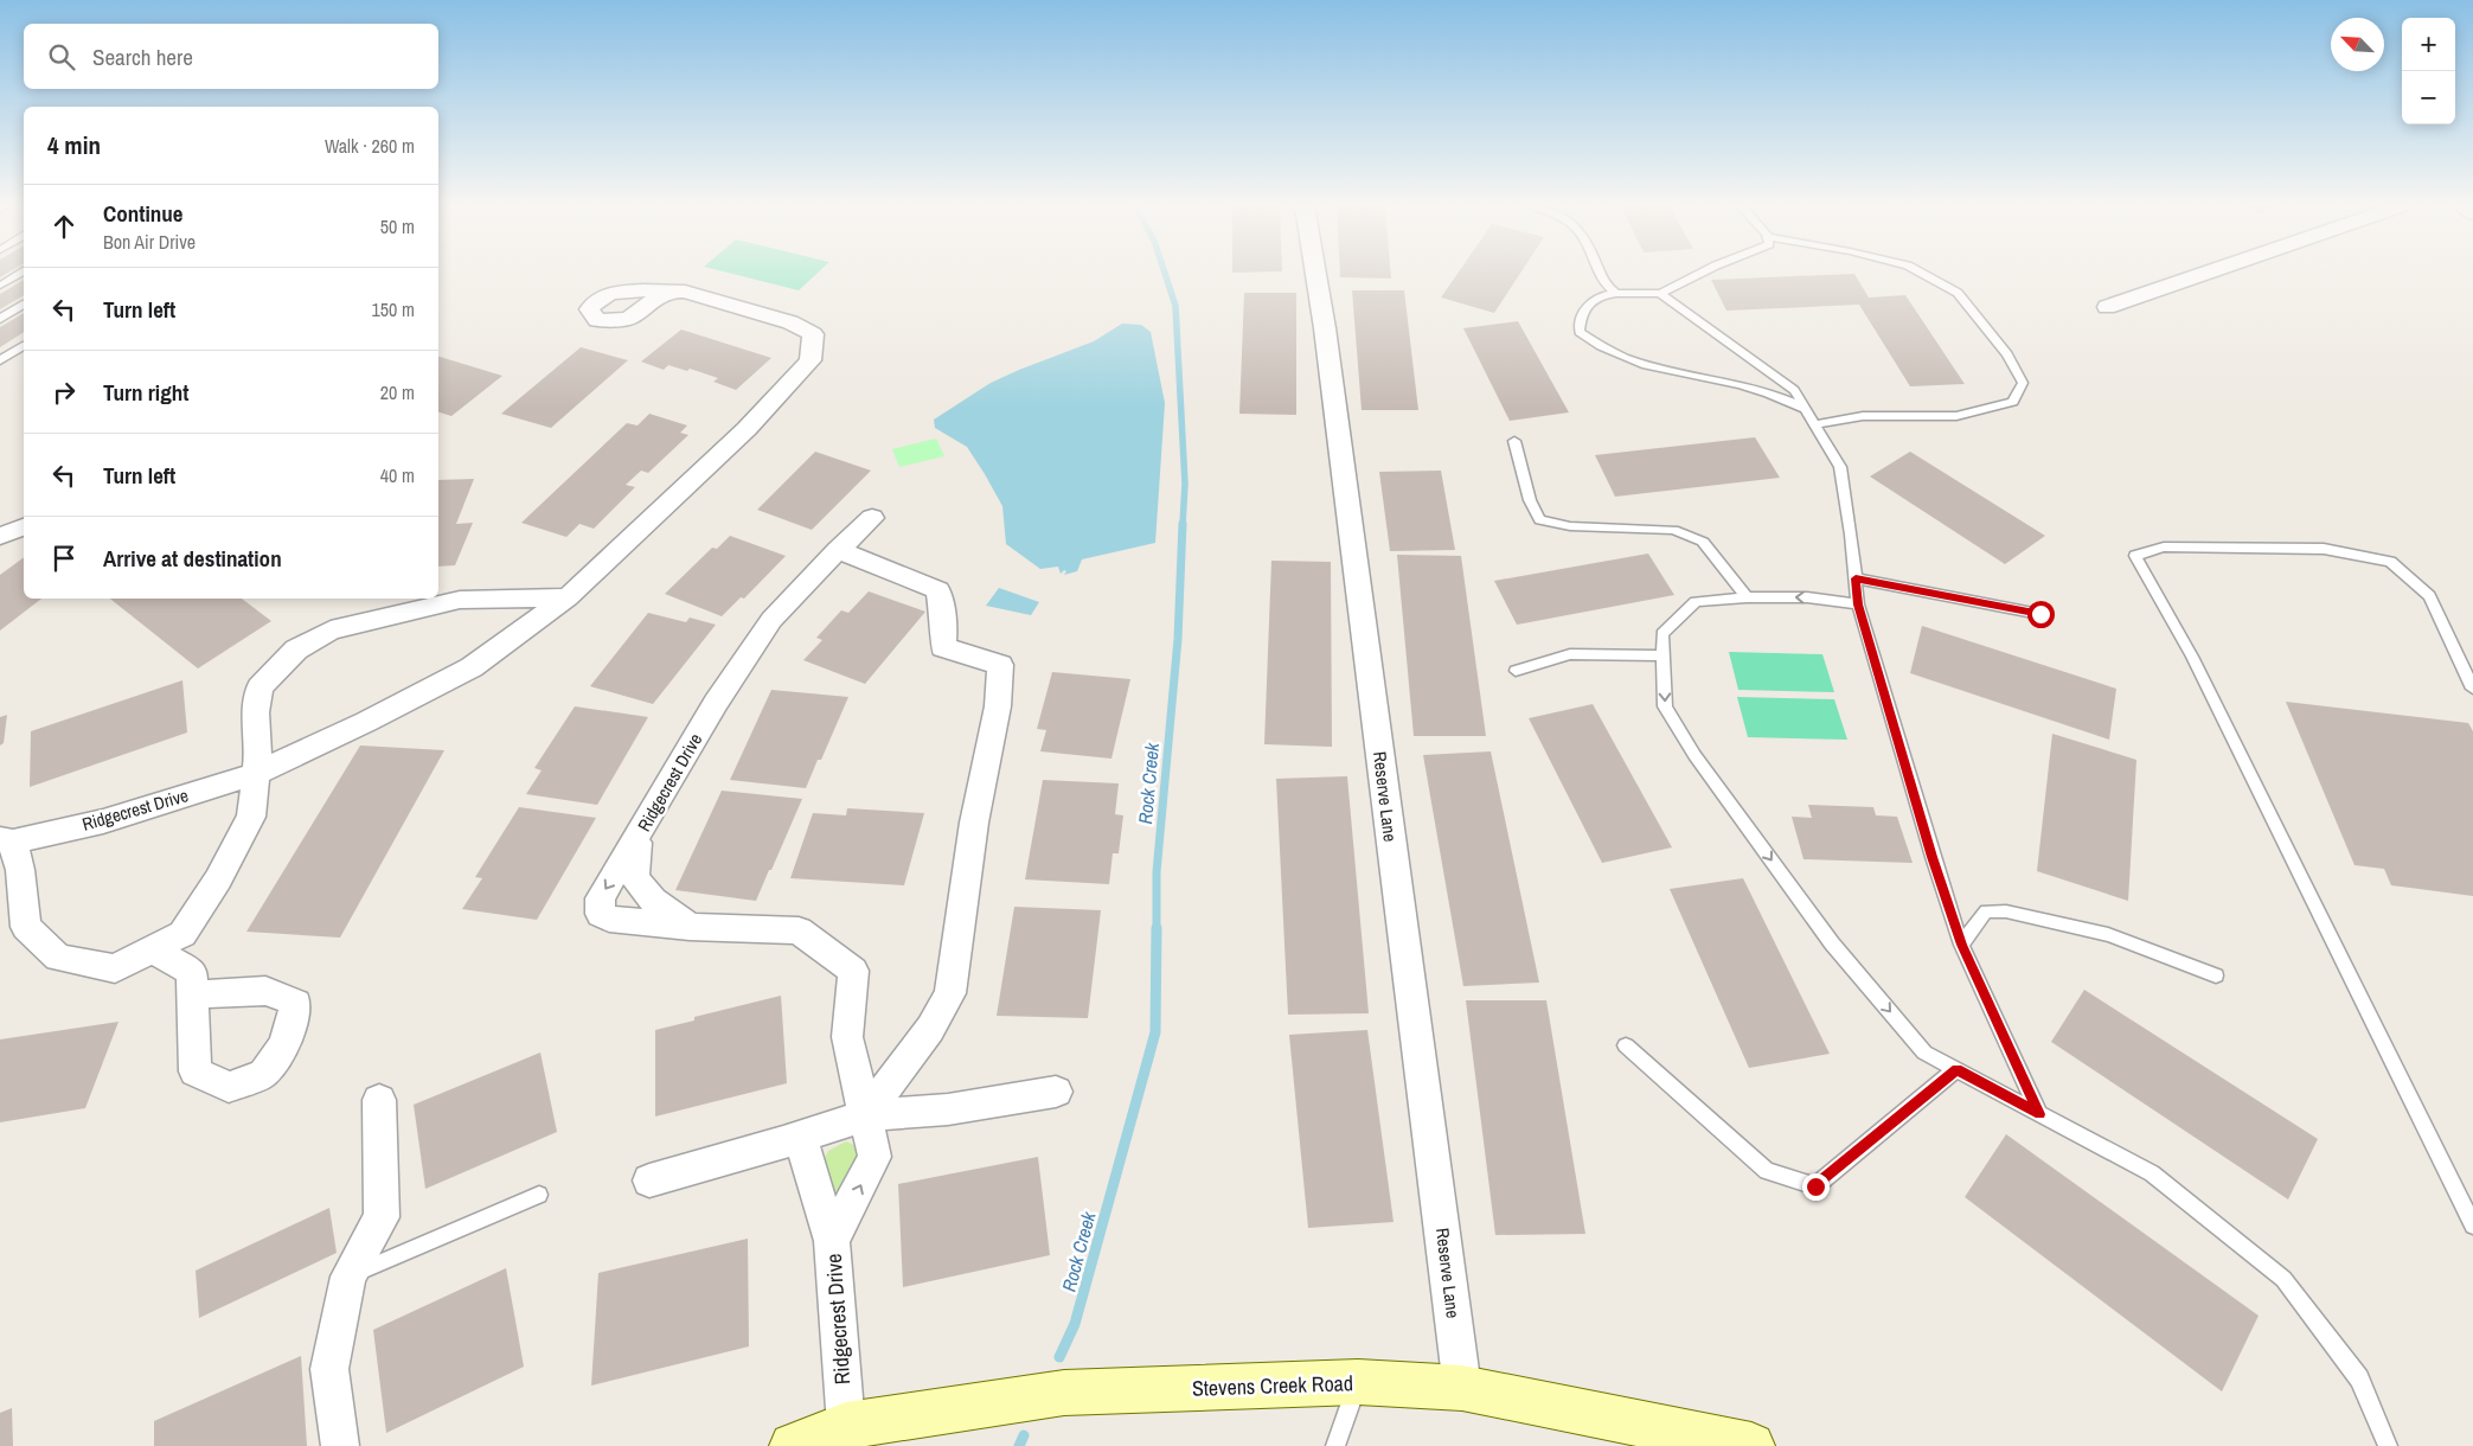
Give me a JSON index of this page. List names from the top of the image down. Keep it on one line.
{"streets":{"street":["Ridgecrest Drive","Reserve Lane","Stevens Creek Road"]},"crossings":[["Ridgecrest Drive","Stevens Creek Road"],["Reserve Lane","Stevens Creek Road"]],"water":["Rock Creek"],"north":"top left","page":{"map_buttons":["+","−"],"search":"Search here","heading":["4 min","Walk · 260 m"],"list":[["Continue","Bon Air Drive","50 m"],["Turn left","150 m"],["Turn right","20 m"],["Turn left","40 m"],"Arrive at destination"]}}
